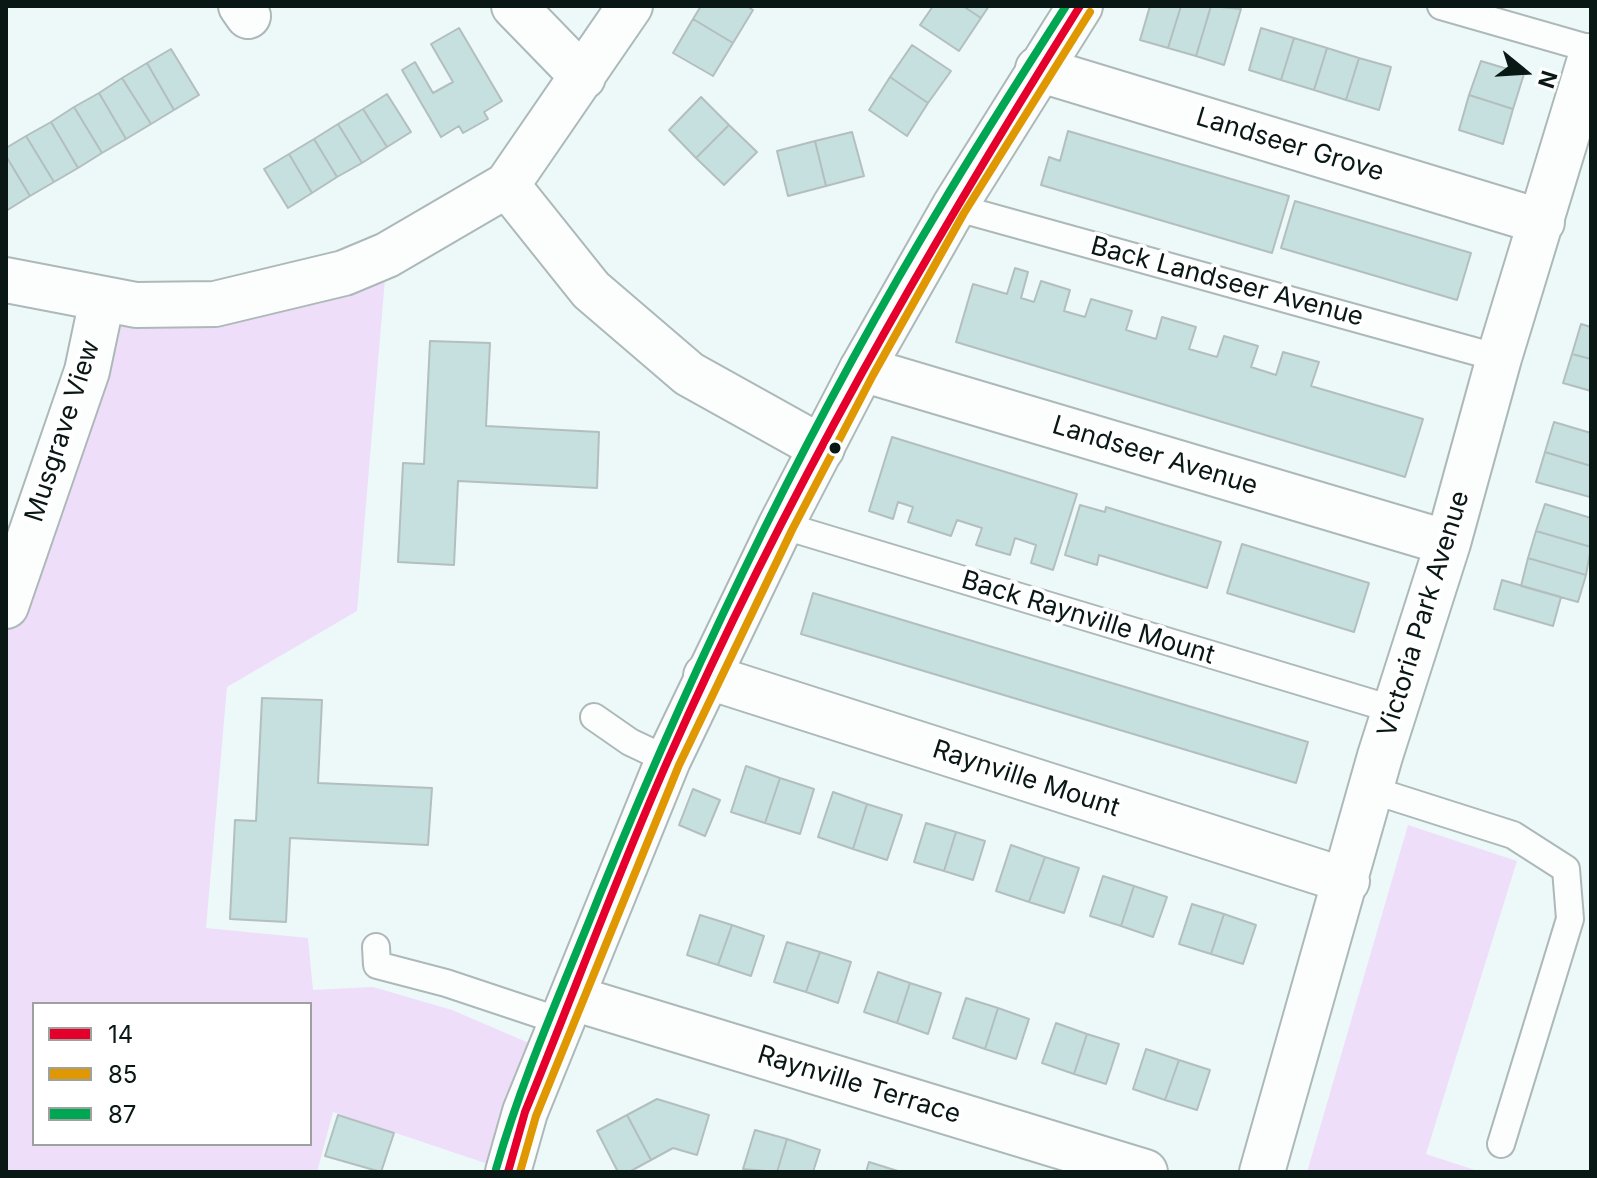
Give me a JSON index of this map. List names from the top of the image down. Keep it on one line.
{"streets":{"street":["Landseer Grove","Musgrave View","Landseer Avenue","Victoria Park Avenue","Raynville Mount","Raynville Terrace"],"lane":["Back Landseer Avenue","Back Raynville Mount"]},"crossings":[["Landseer Grove","Victoria Park Avenue"],["Back Landseer Avenue","Victoria Park Avenue"],["Landseer Avenue","Victoria Park Avenue"],["Victoria Park Avenue","Back Raynville Mount"],["Victoria Park Avenue","Raynville Mount"]],"lines":["transit line 14","transit line 87","transit line 85"],"legend":["14","85","87"],"north":"right"}
